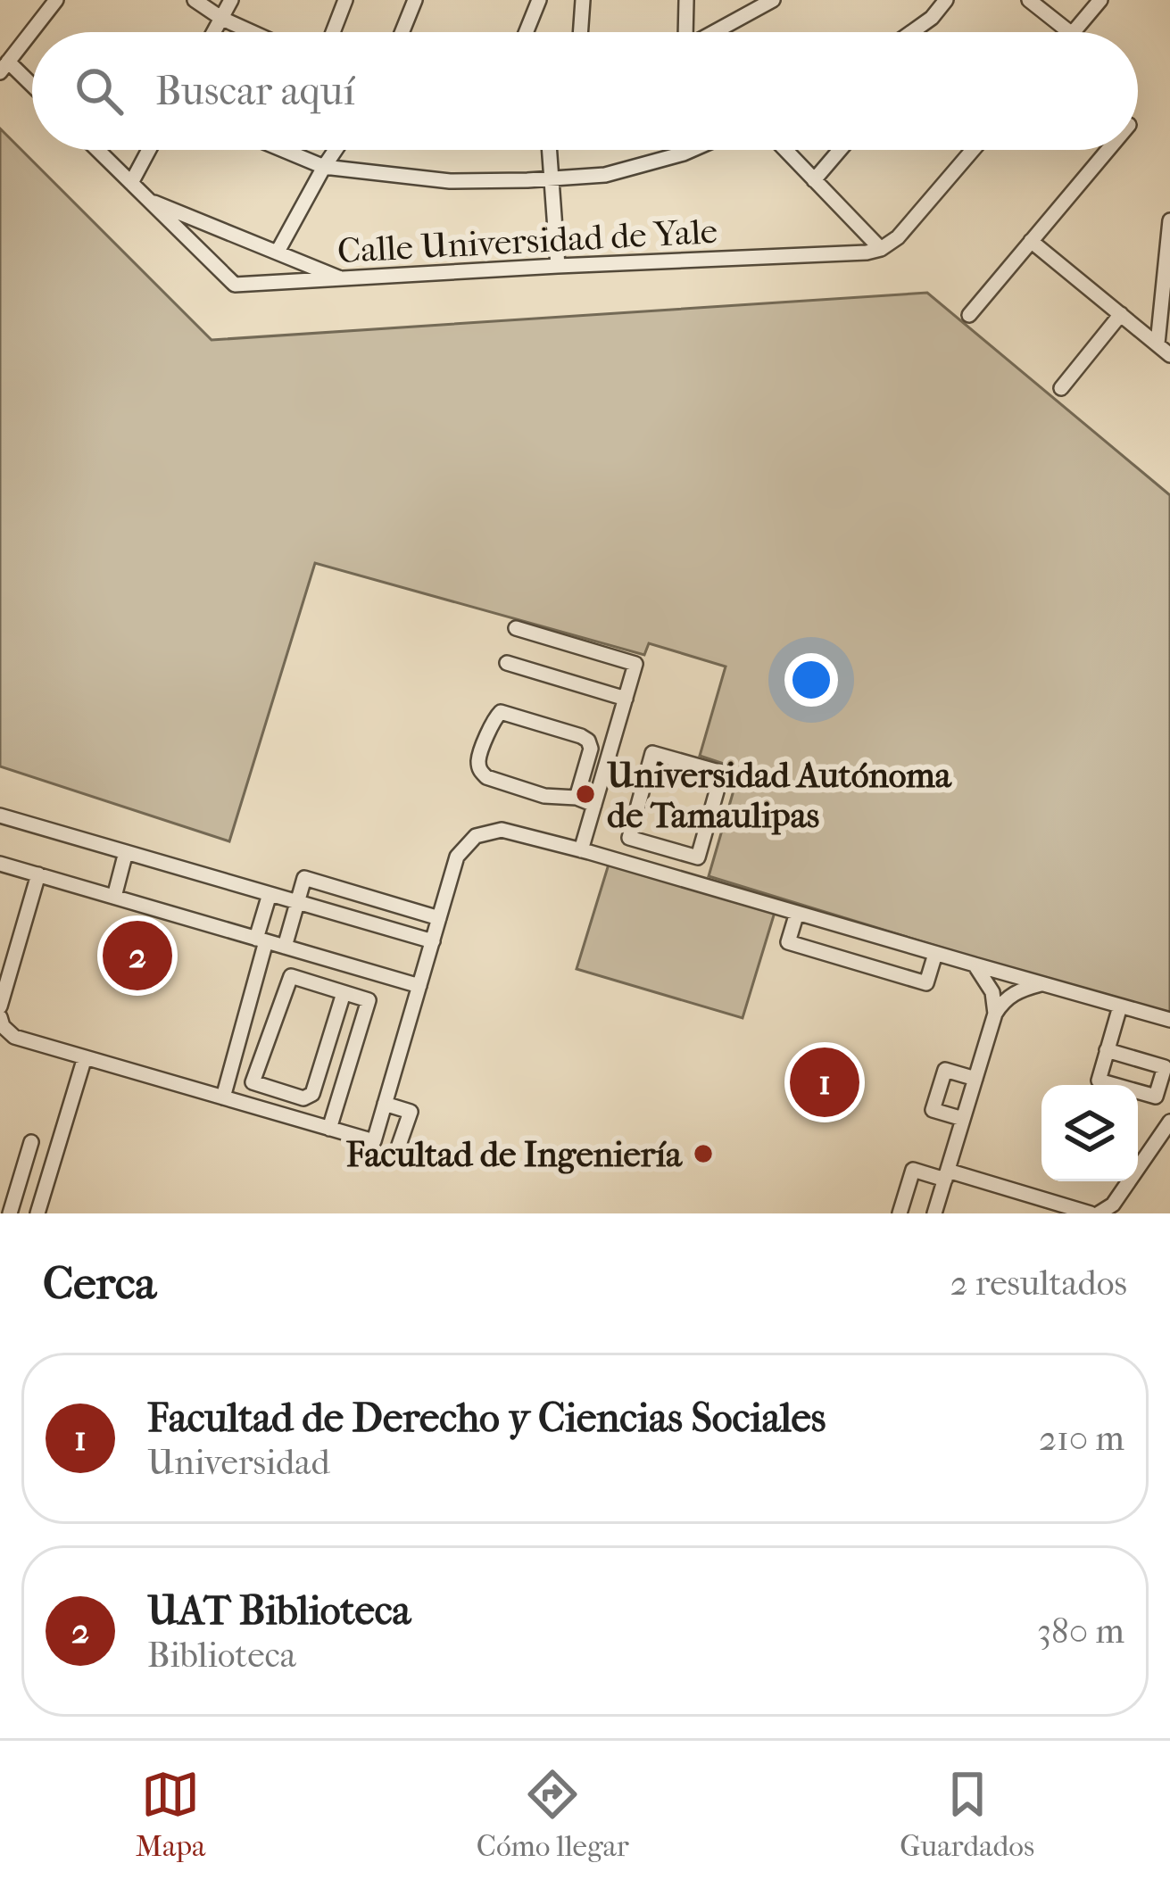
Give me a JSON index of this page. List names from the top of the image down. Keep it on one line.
{"streets":{"street":["Calle Universidad de Yale"]},"places":["Universidad Autónoma de Tamaulipas","Facultad de Ingeniería"],"page":{"search":"Buscar aquí","pins":["2","1"],"heading":["Cerca","2 resultados"],"list":[{"mark":"1","name":"Facultad de Derecho y Ciencias Sociales","note":"Universidad","value":"210 m"},{"mark":"2","name":"UAT Biblioteca","note":"Biblioteca","value":"380 m"}],"nav":["Mapa","Cómo llegar","Guardados"]}}
